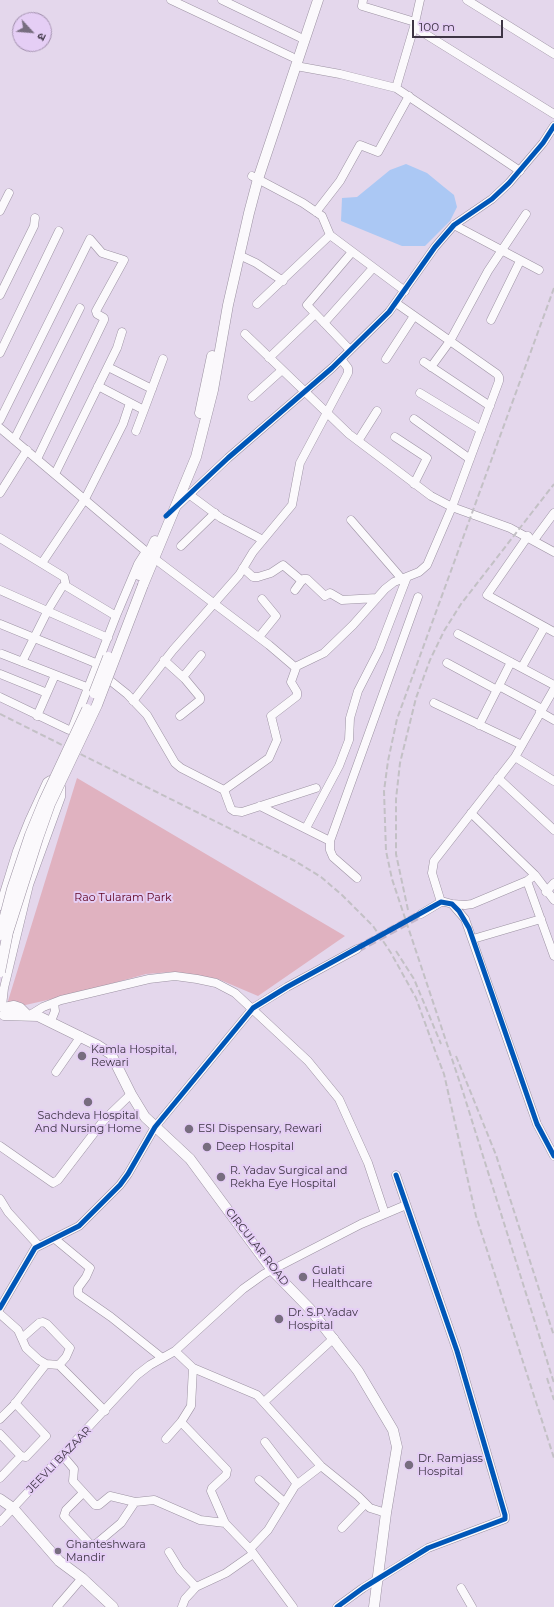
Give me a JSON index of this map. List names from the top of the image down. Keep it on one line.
{"streets":{"main road":["CIRCULAR ROAD"],"street":["JEEVLI BAZAAR"]},"crossings":[["CIRCULAR ROAD","JEEVLI BAZAAR"]],"parks":["Rao Tularam Park"],"places":["Kamla Hospital, Rewari","Sachdeva Hospital And Nursing Home","ESI Dispensary, Rewari","Deep Hospital","R. Yadav Surgical and Rekha Eye Hospital","Gulati Healthcare","Dr. S.P.Yadav Hospital","Dr. Ramjass Hospital","Ghanteshwara Mandir"],"scale_bar":"100 m","north":"bottom right"}
